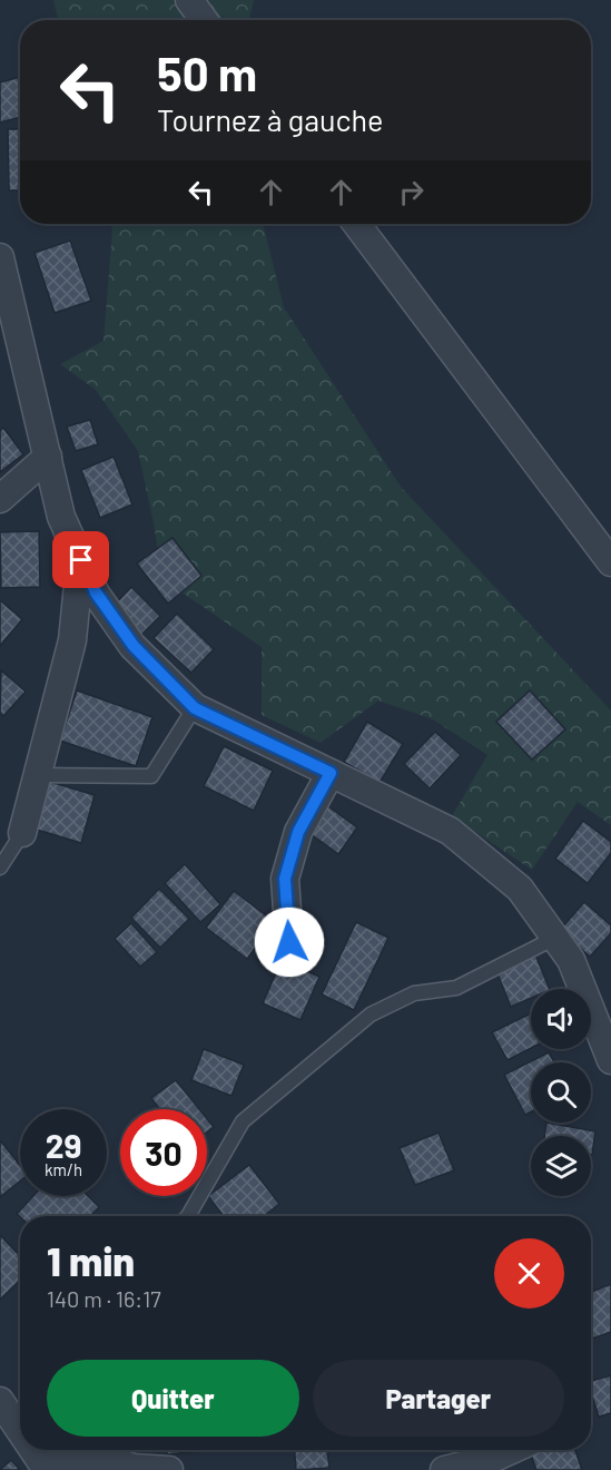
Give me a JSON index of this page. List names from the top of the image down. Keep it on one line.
{"page":{"turn":["50 m","Tournez à gauche"],"speed":"29 km/h","limit":"30","heading":["1 min","140 m · 16:17"],"buttons":["Quitter","Partager"]}}
